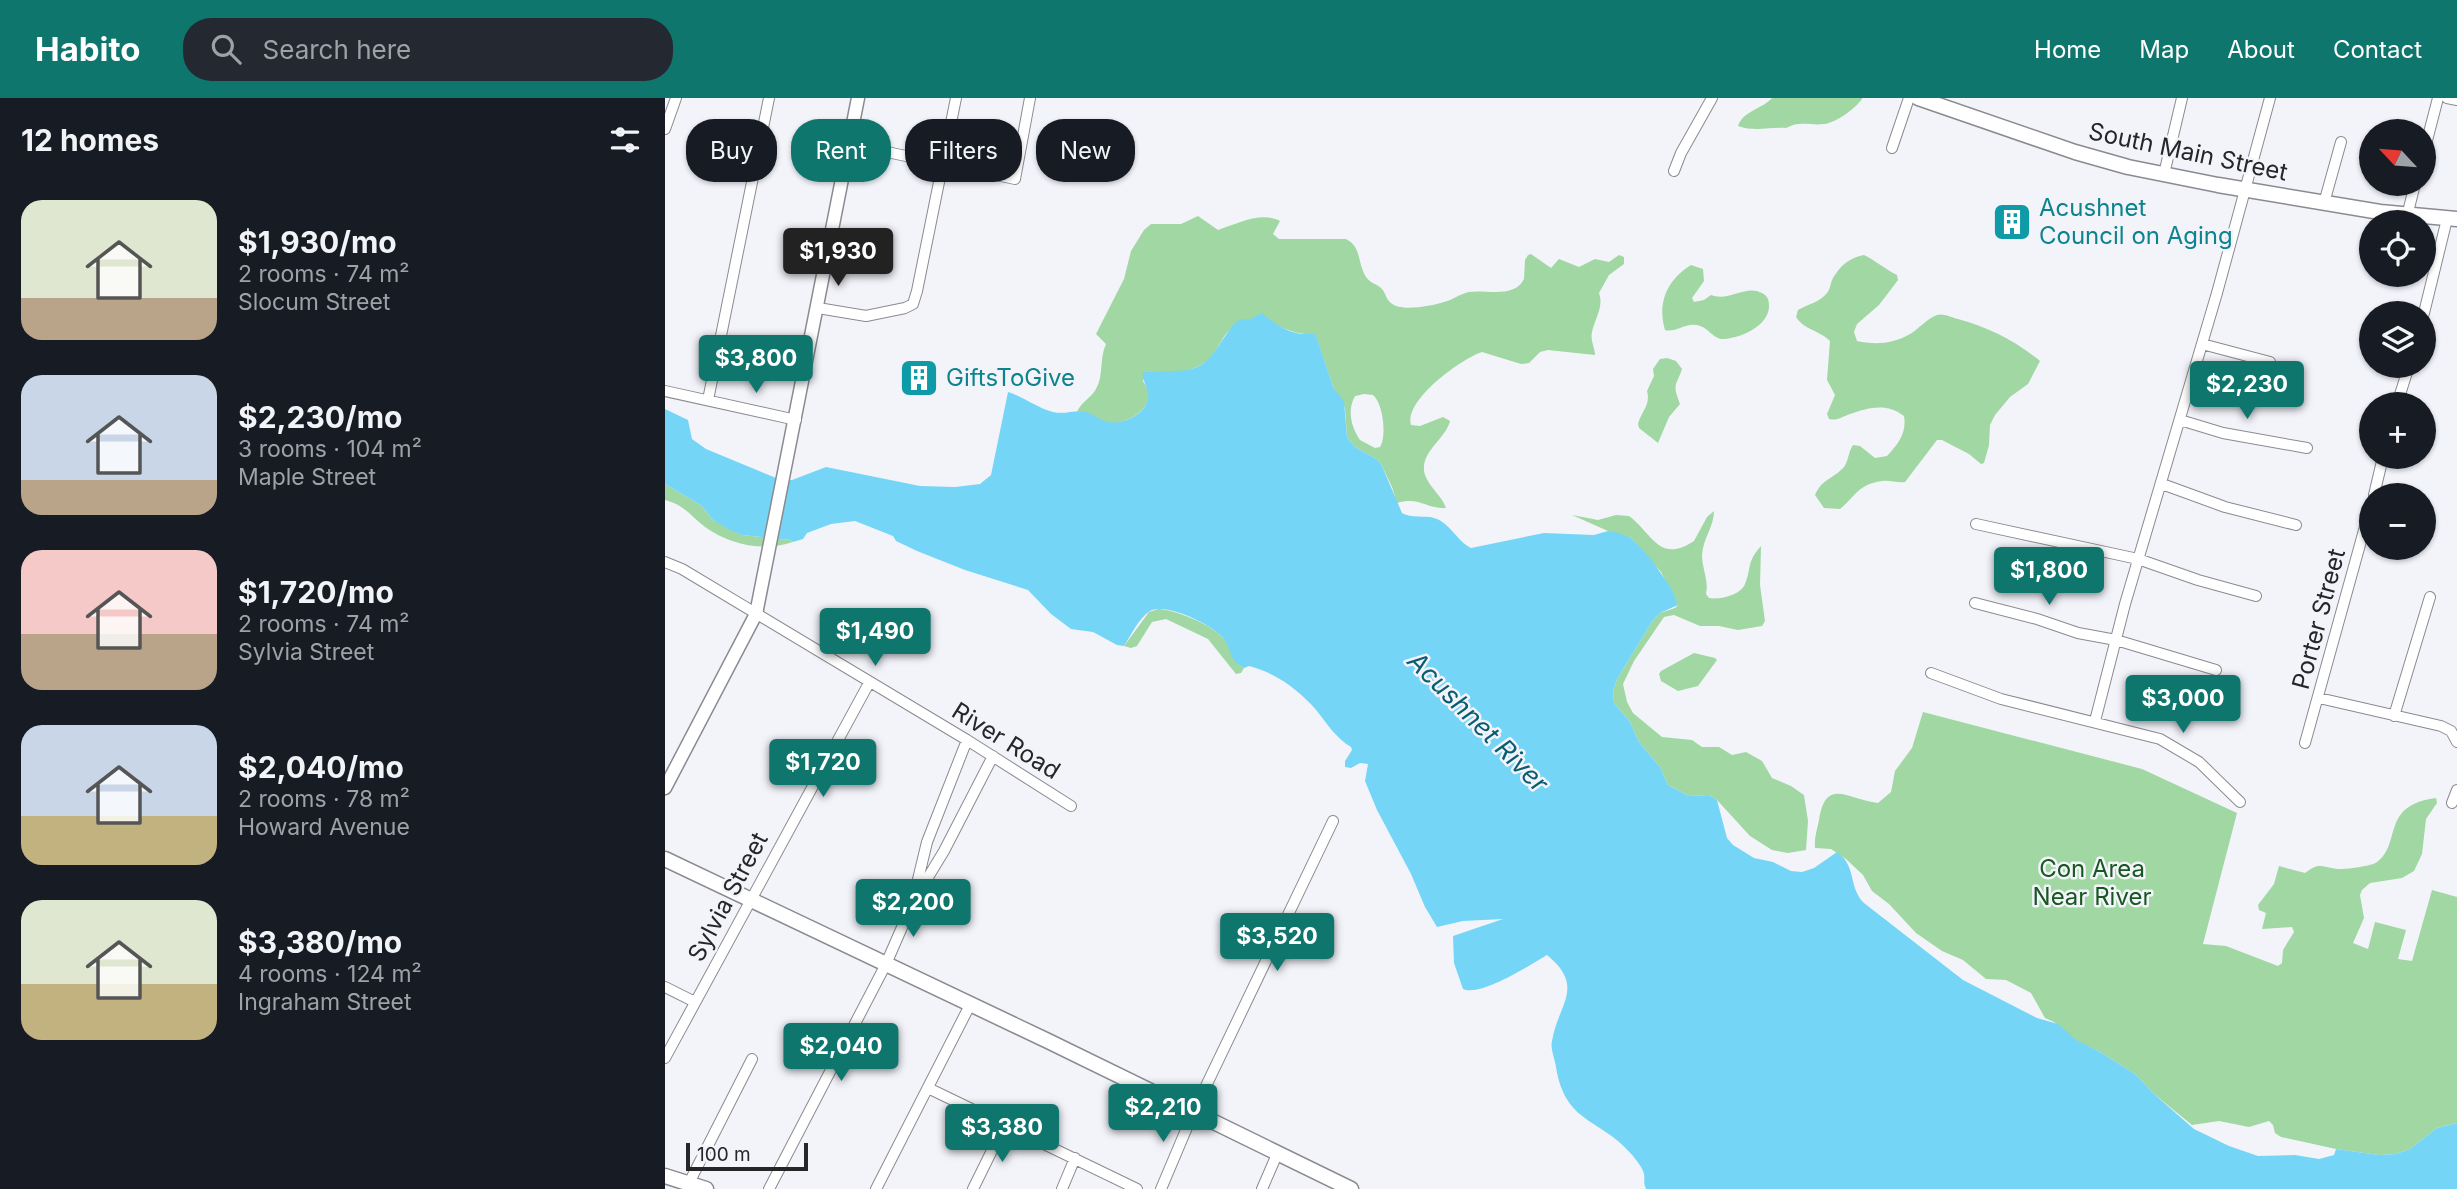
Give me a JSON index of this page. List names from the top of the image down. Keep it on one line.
{"streets":{"main road":["South Main Street"],"street":["Porter Street","River Road","Sylvia Street"]},"crossings":[["River Road","Sylvia Street"]],"water":["Acushnet River"],"parks":["Con Area Near River"],"places":{"building":["Acushnet Council on Aging","GiftsToGive"]},"scale_bar":"100 m","north":"top left","page":{"header":"Habito","search":"Search here","nav":["Home","Map","About","Contact"],"heading":"12 homes","map_buttons":["+","−"],"chip":["Buy","Rent","Filters","New"],"list":[{"name":"$1,930/mo","note":"2 rooms · 74 m² · Slocum Street"},{"name":"$2,230/mo","note":"3 rooms · 104 m² · Maple Street"},{"name":"$1,720/mo","note":"2 rooms · 74 m² · Sylvia Street"},{"name":"$2,040/mo","note":"2 rooms · 78 m² · Howard Avenue"},{"name":"$3,380/mo","note":"4 rooms · 124 m² · Ingraham Street"}],"price":["$1,930","$3,800","$2,230","$1,800","$1,490","$3,000","$1,720","$2,200","$3,520","$2,040","$2,210","$3,380"],"scale":"100 m"}}
